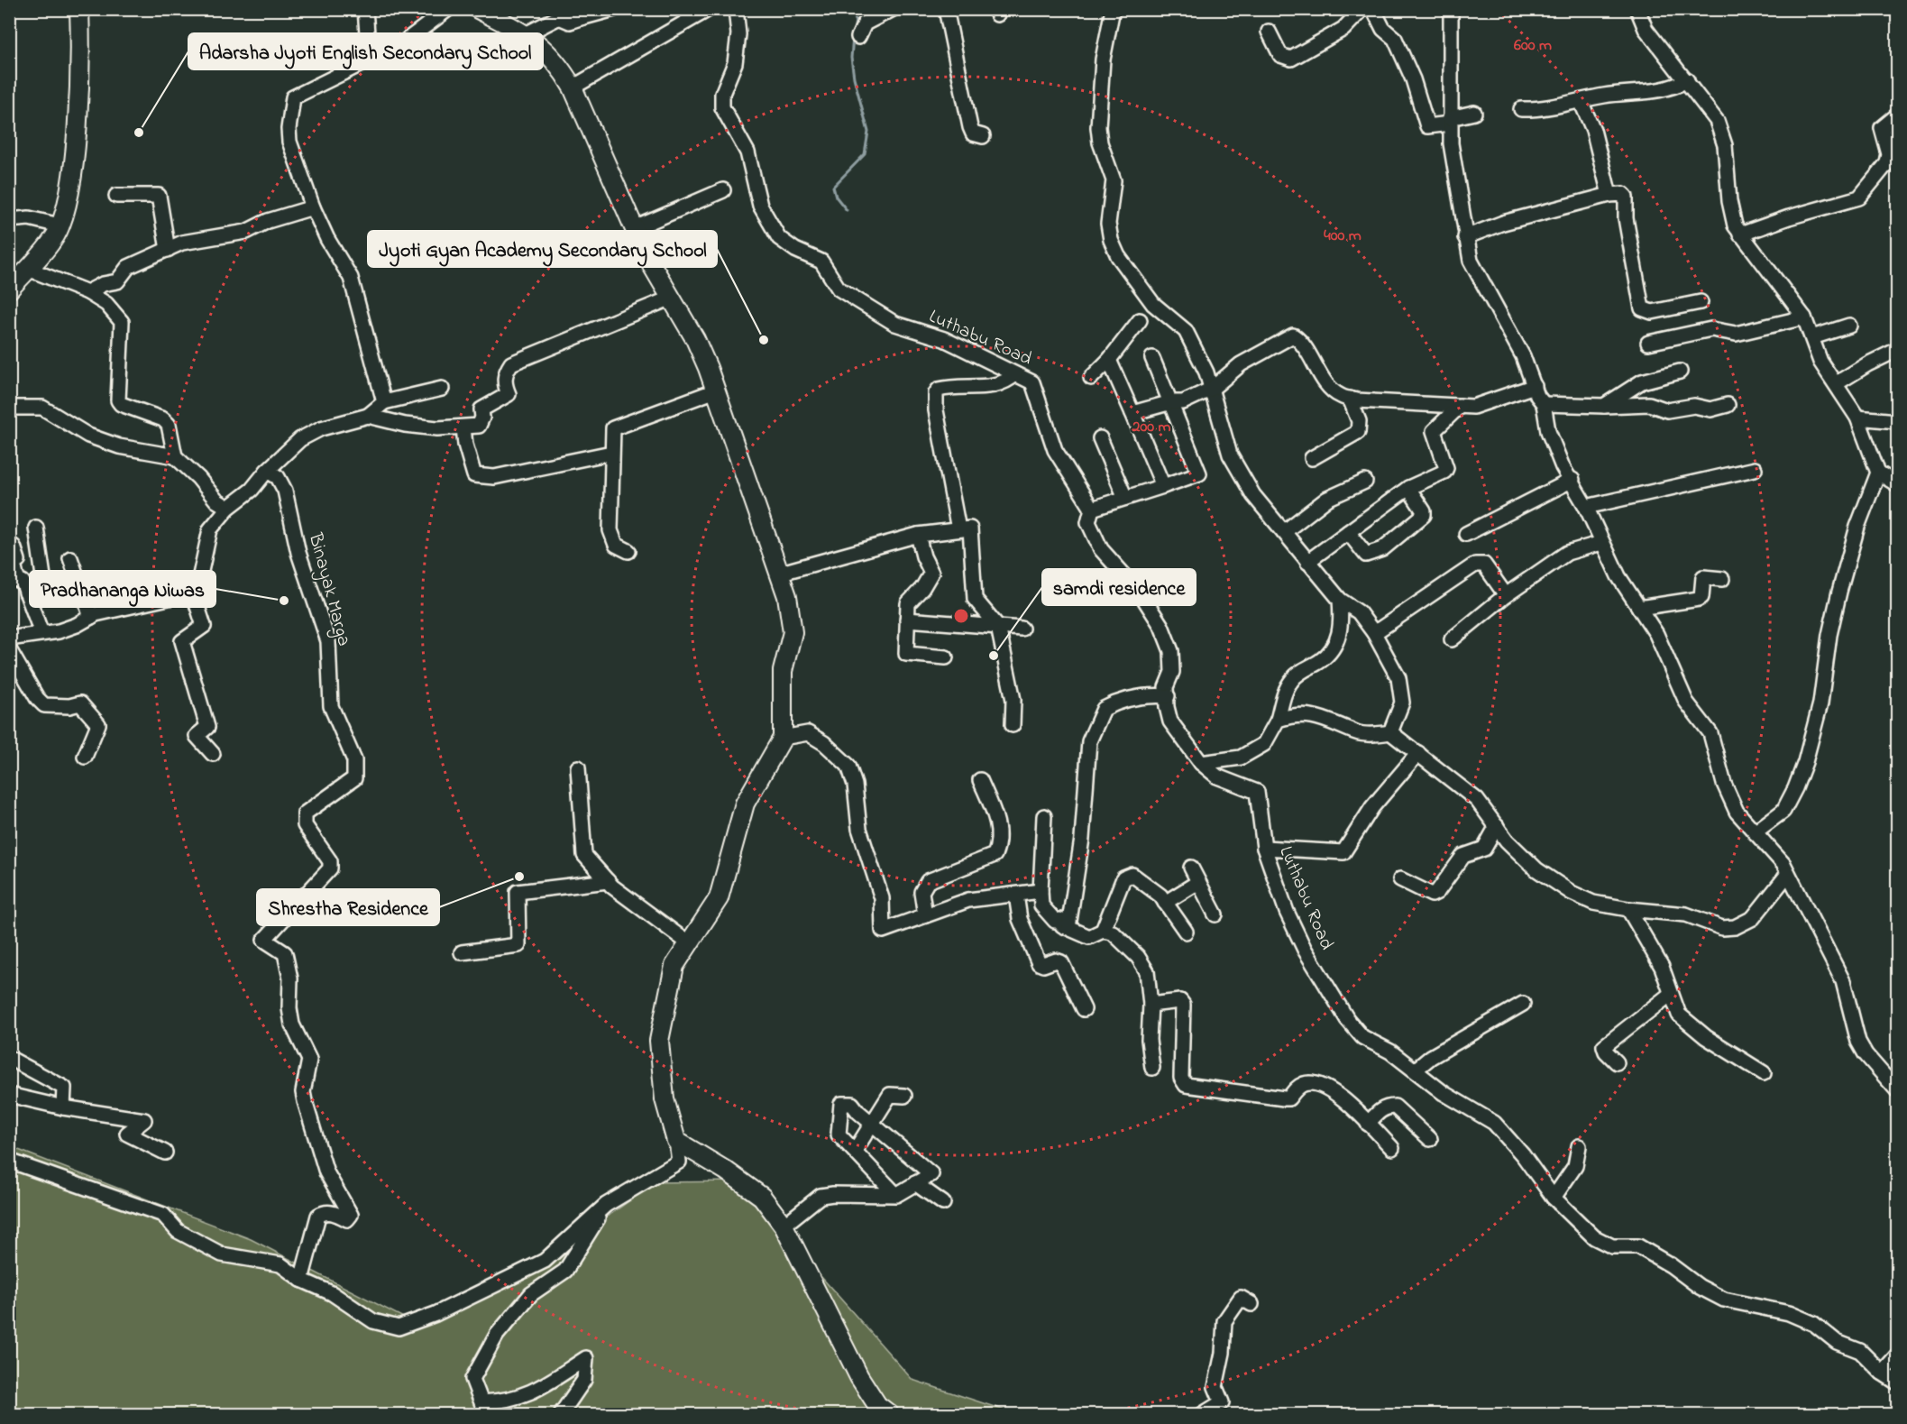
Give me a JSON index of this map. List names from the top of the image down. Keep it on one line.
{"streets":{"street":["Luthabu Road","Binayak Marga"]},"places":["Adarsha Jyoti English Secondary School","Jyoti Gyan Academy Secondary School","Pradhananga Niwas","samdi residence","Shrestha Residence"],"rings":["600 m","400 m","200 m"]}
